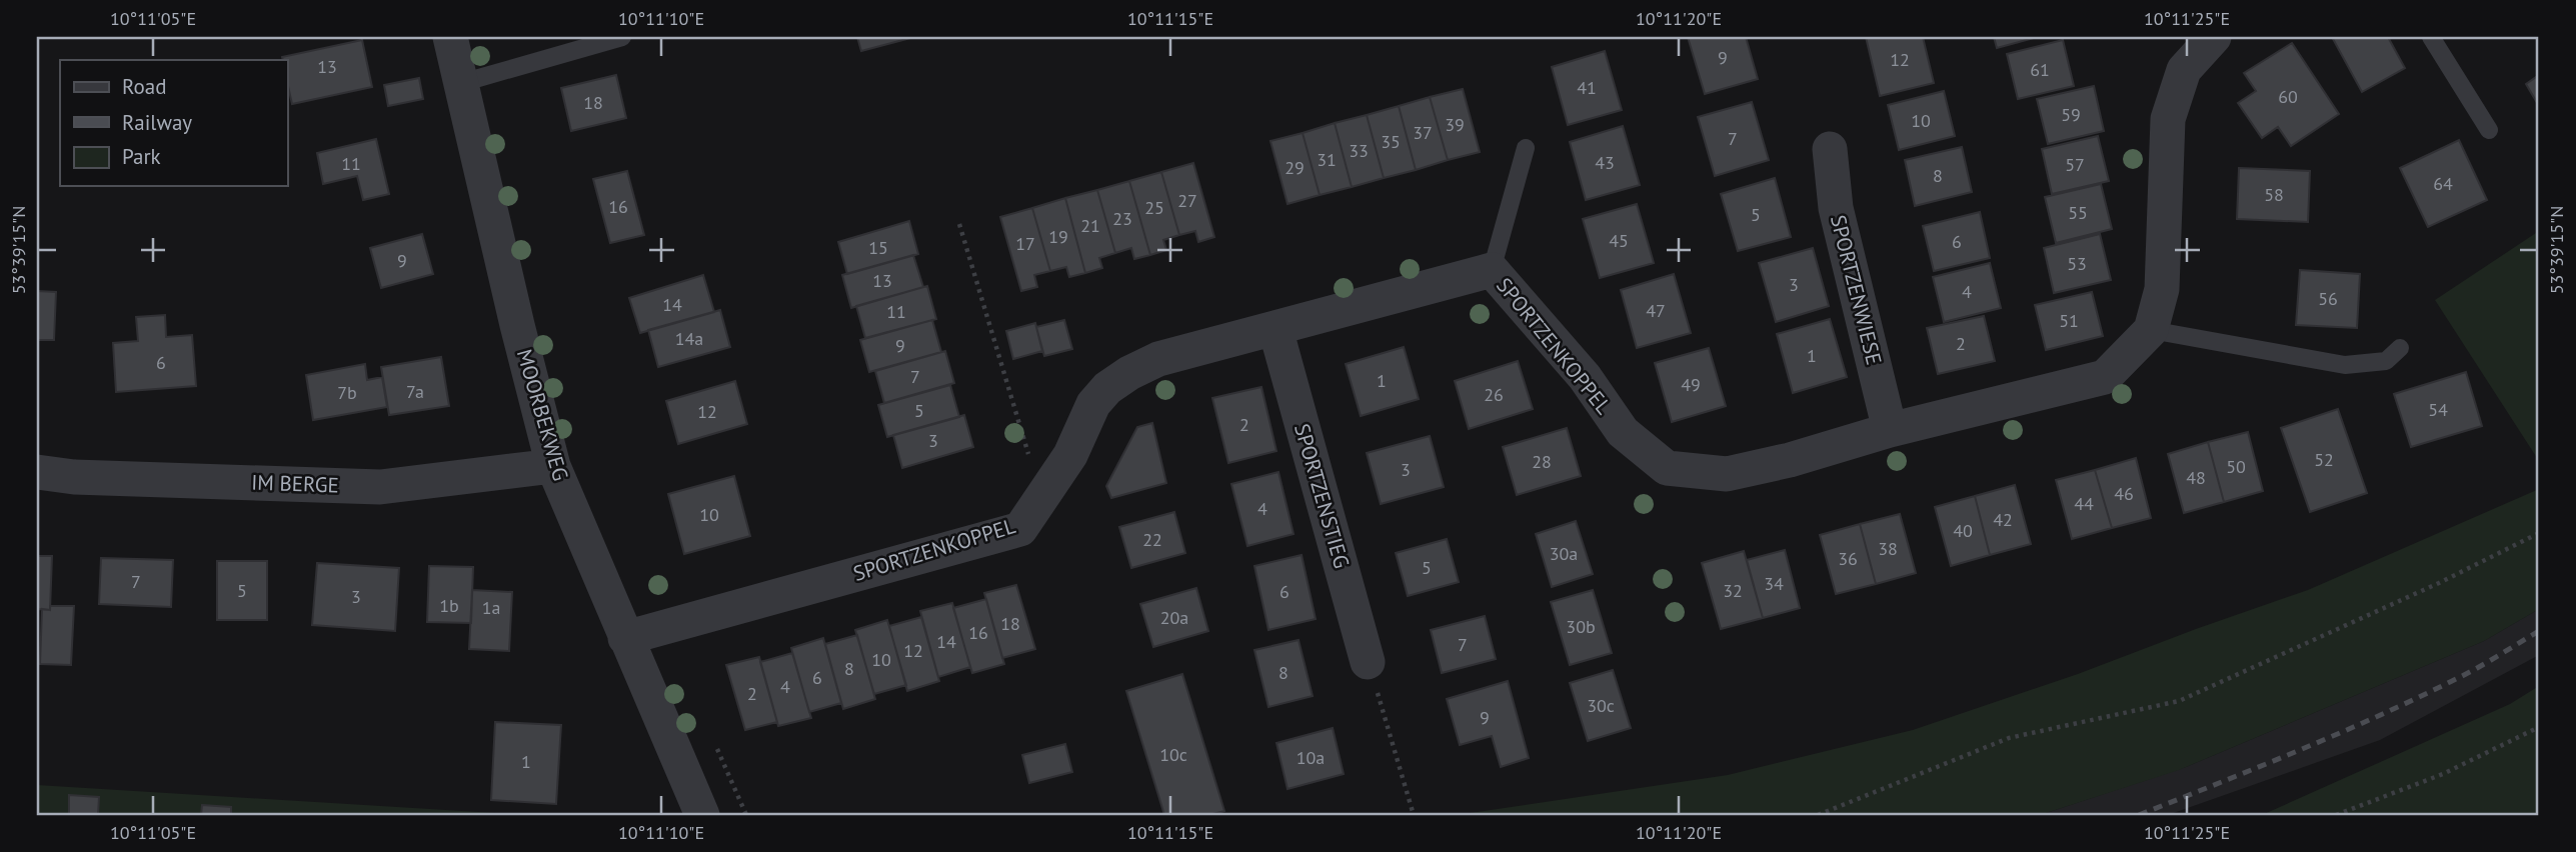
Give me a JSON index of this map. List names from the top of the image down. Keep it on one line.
{"streets":{"street":["SPORTZENWIESE","SPORTZENKOPPEL","MOORBEKWEG","IM BERGE","SPORTZENSTIEG"]},"crossings":[["SPORTZENWIESE","SPORTZENKOPPEL"],["SPORTZENKOPPEL","MOORBEKWEG"],["SPORTZENKOPPEL","SPORTZENSTIEG"],["MOORBEKWEG","IM BERGE"]],"house_numbers":["9","12","13","61","41","60","18","59","10","39","37","7","35","33","31","43","11","57","29","8","64","58","27","16","25","55","5","23","21","19","45","6","17","15","9","53","13","3","4","56","14","47","11","51","14a","2","9","1","6","7","1","49","7a","7b","26","54","5","12","2","3","52","28","50","3","48","46","44","4","10","42","40","22","38","30a","36","5","7","34","5","32","6","3","1b","1a","20a","18","30b","16","14","7","12","10","8","8","6","4","2","30c","9","10c","10a","1"],"legend":["Road","Railway","Park"],"coordinates":["10°11'05\"E","10°11'10\"E","10°11'15\"E","10°11'20\"E","10°11'25\"E","53°39'15\"N"]}
